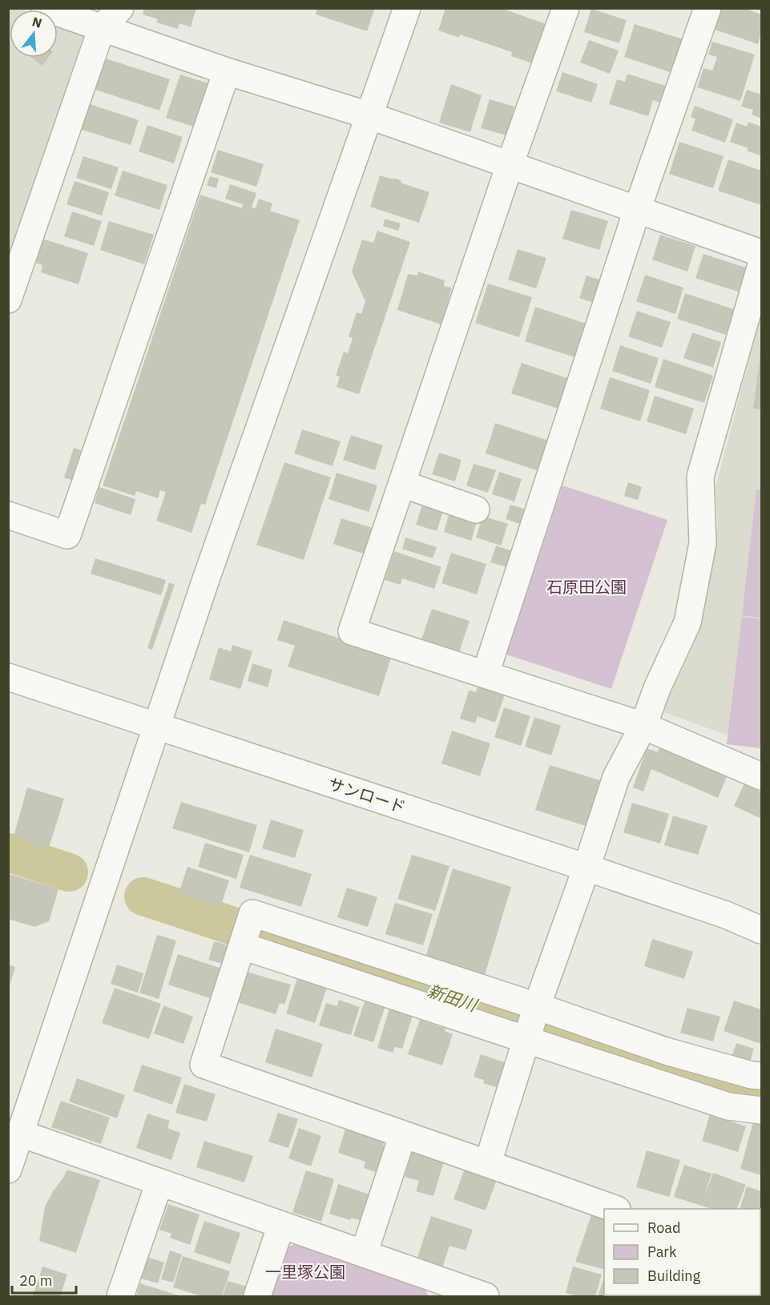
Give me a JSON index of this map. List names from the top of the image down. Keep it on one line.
{"streets":{"street":["サンロード"]},"water":["新田川"],"parks":["石原田公園","一里塚公園"],"legend":["Road","Park","Building"],"scale_bar":"20 m","north":"top"}
